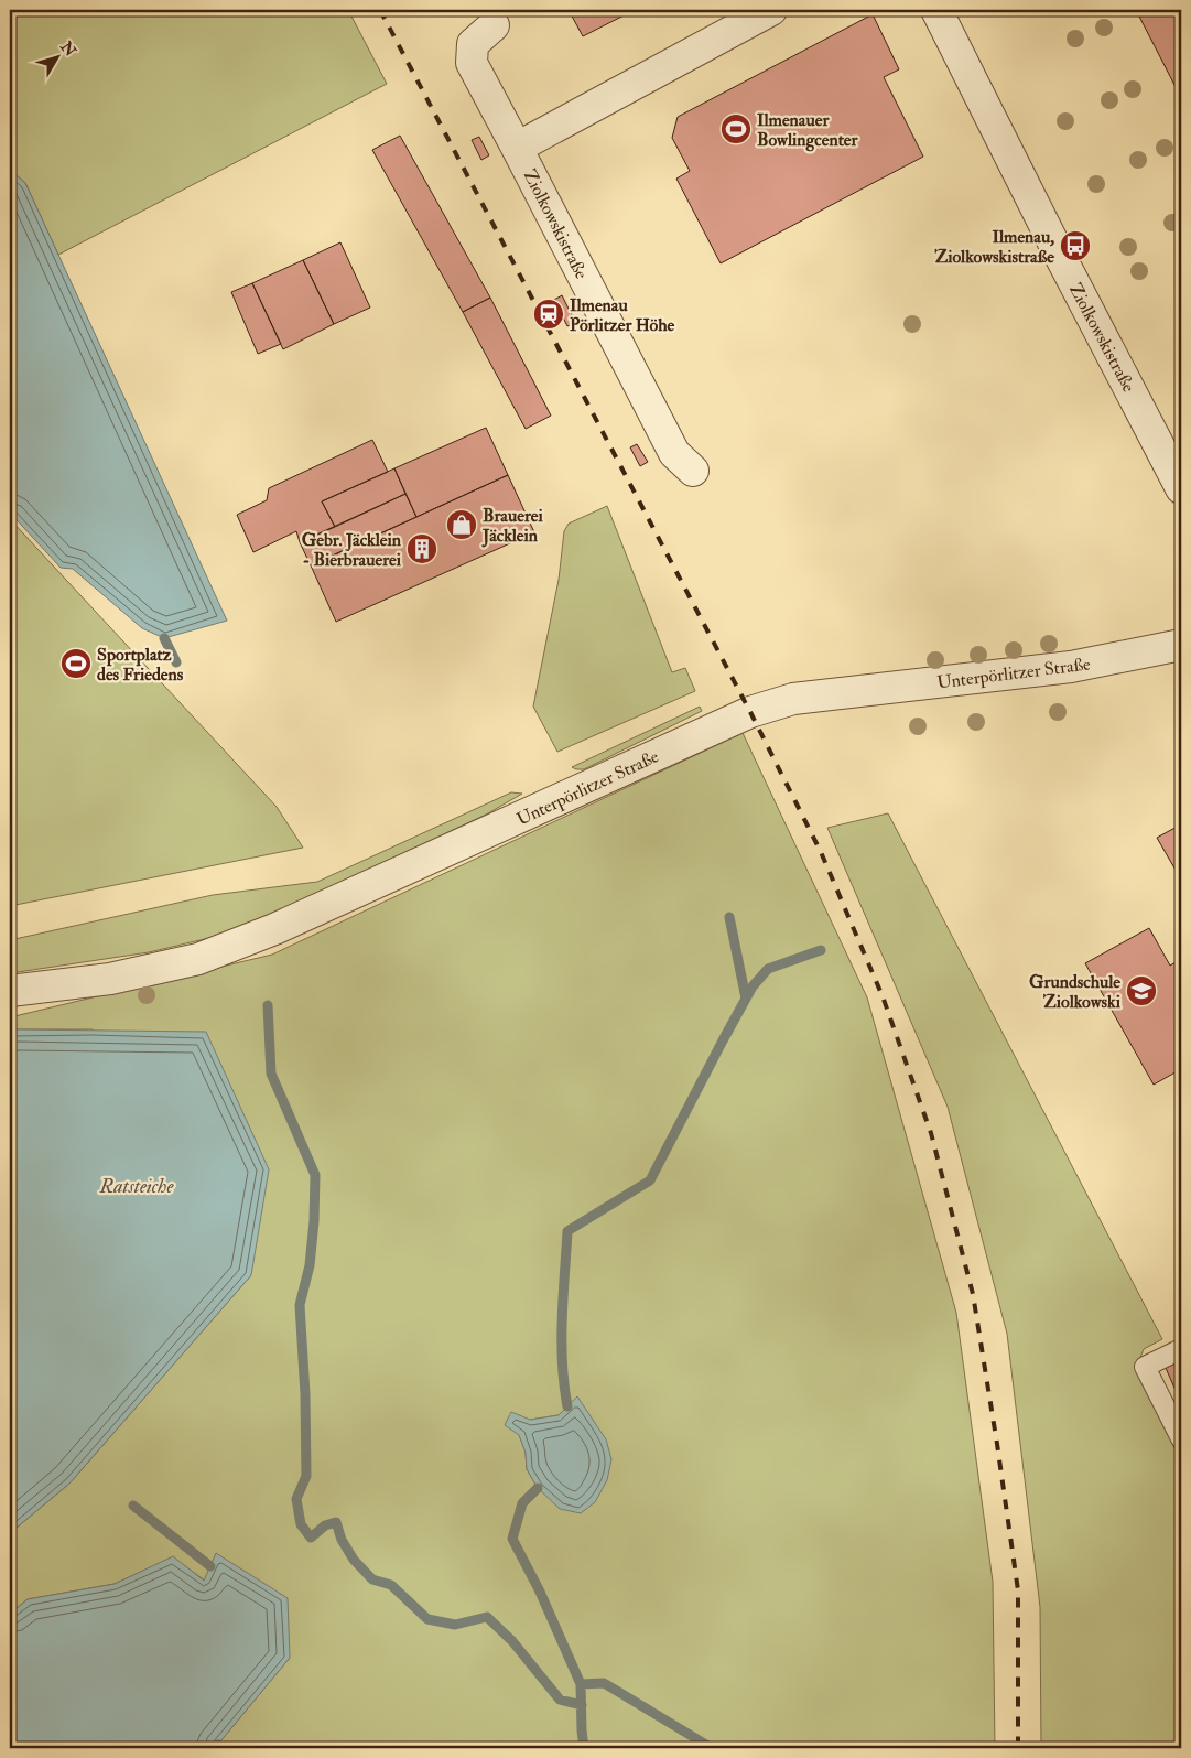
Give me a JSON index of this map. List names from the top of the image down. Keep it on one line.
{"streets":{"street":["Ziolkowskistraße","Unterpörlitzer Straße"]},"water":["Ratsteiche"],"places":{"sports":["Ilmenauer Bowlingcenter","Sportplatz des Friedens"],"bus stop":["Ilmenau, Ziolkowskistraße"],"station":["Ilmenau Pörlitzer Höhe"],"shop":["Brauerei Jäcklein"],"building":["Gebr. Jäcklein - Bierbrauerei"],"school or university":["Grundschule Ziolkowski"]},"north":"top right"}
